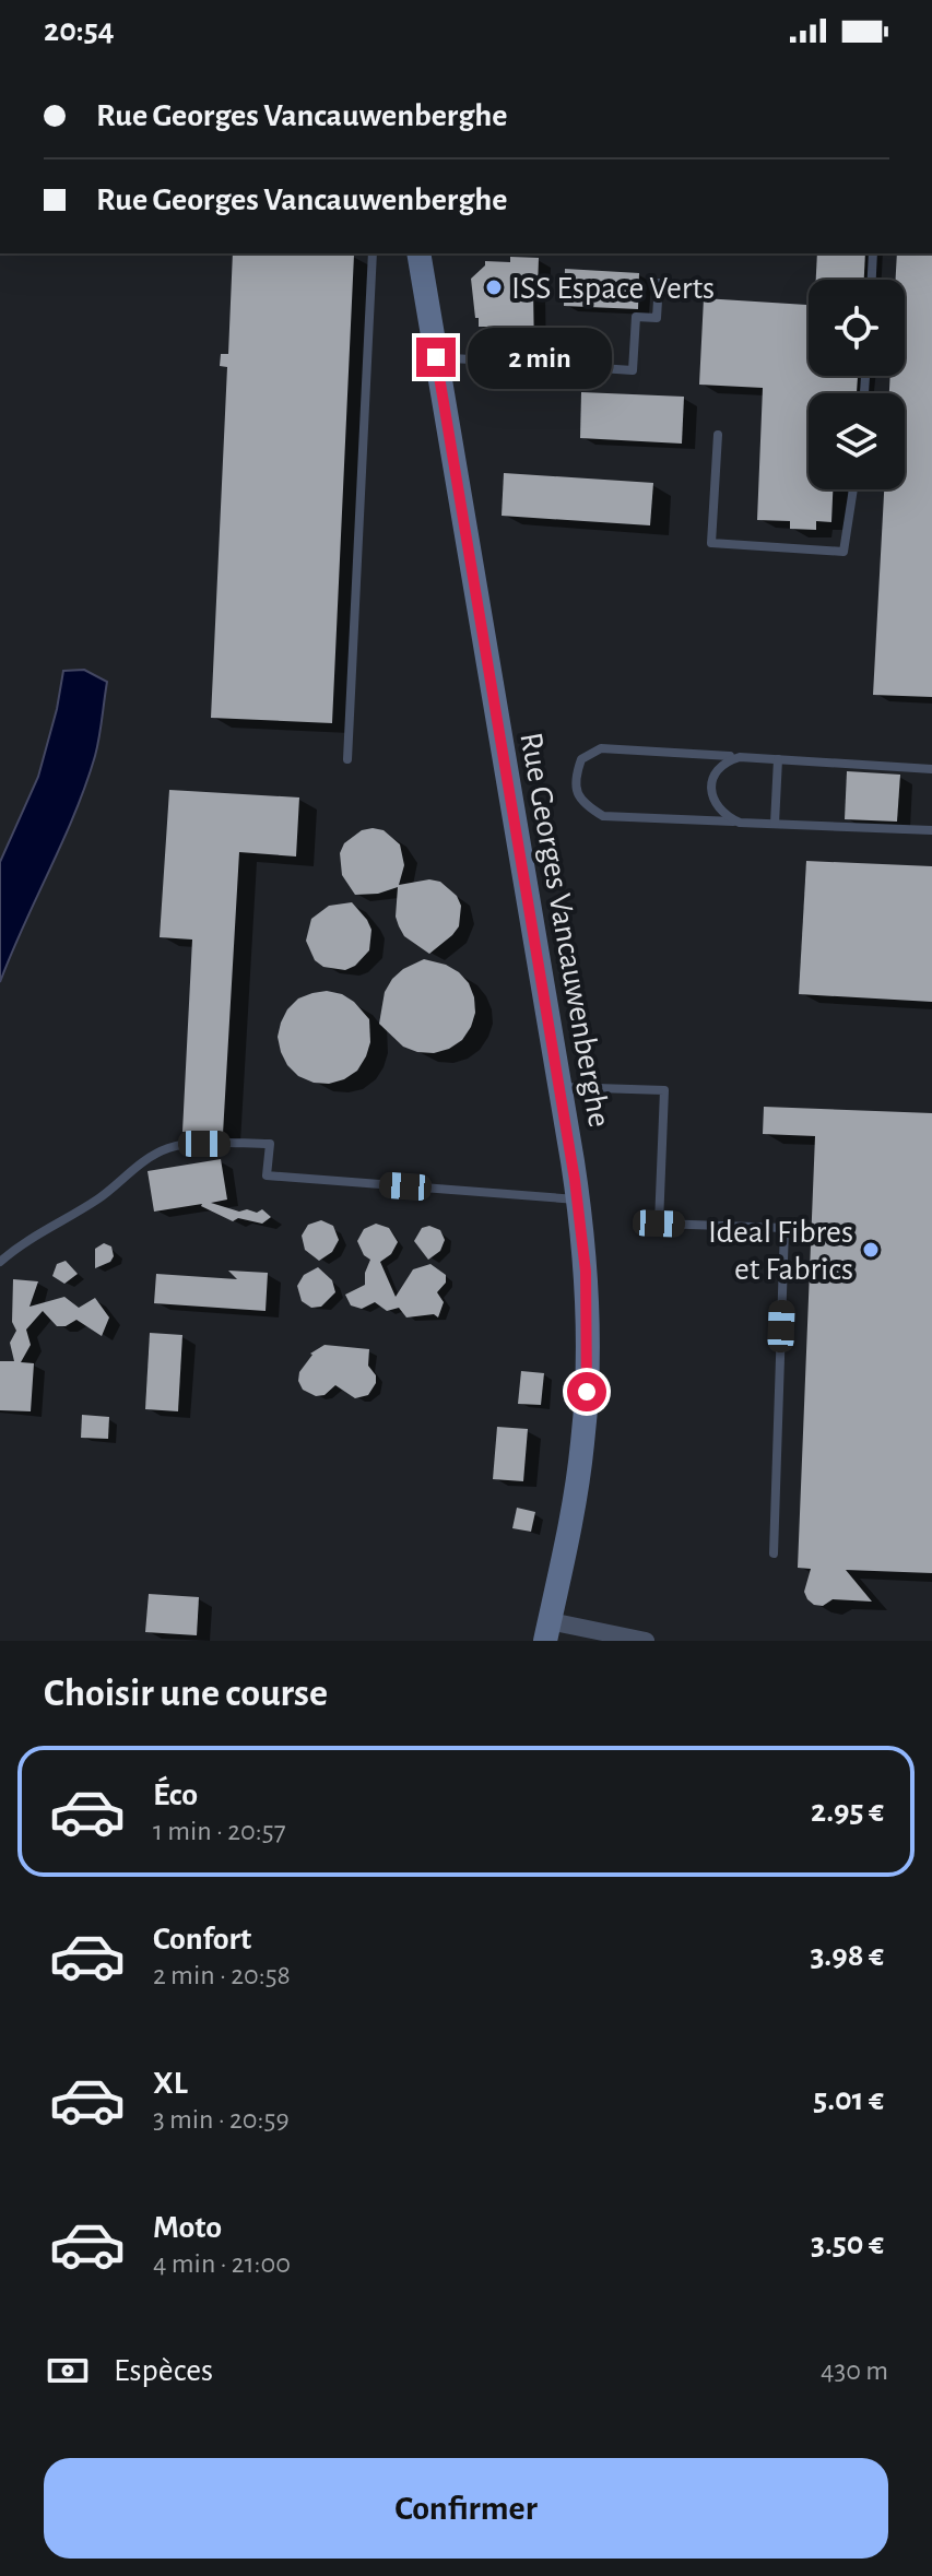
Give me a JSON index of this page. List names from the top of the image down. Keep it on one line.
{"streets":{"street":["Rue Georges Vancauwenberghe"]},"places":["ISS Espace Verts","Ideal Fibres et Fabrics"],"page":{"status":"20:54","banner":["Rue Georges Vancauwenberghe","Rue Georges Vancauwenberghe"],"bubble":"2 min","heading":"Choisir une course","list":[{"name":"Éco","note":"1 min · 20:57","value":"2.95 €"},{"name":"Confort","note":"2 min · 20:58","value":"3.98 €"},{"name":"XL","note":"3 min · 20:59","value":"5.01 €"},{"name":"Moto","note":"4 min · 21:00","value":"3.50 €"}],"pay":["Espèces","430 m"],"buttons":"Confirmer"}}
